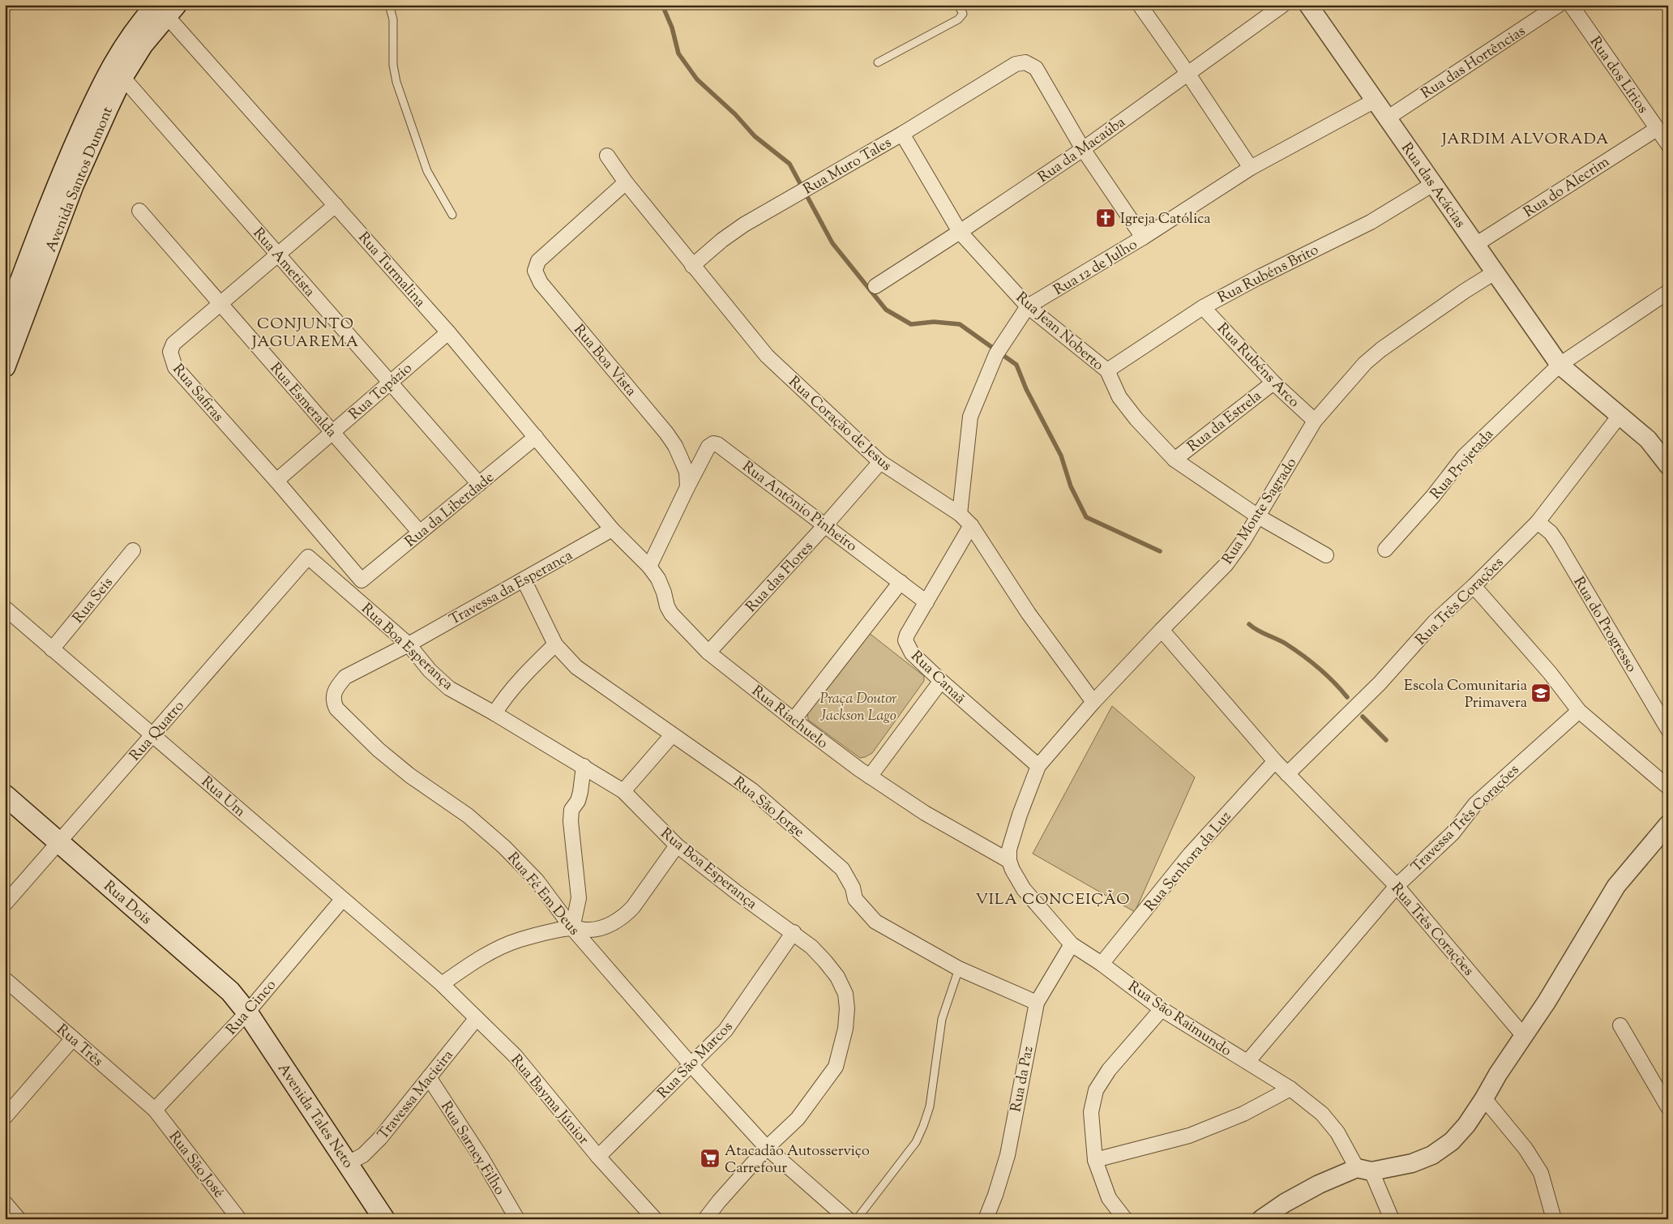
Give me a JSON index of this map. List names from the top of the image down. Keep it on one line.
{"streets":{"main road":["Avenida Santos Dumont","Rua Dois","Avenida Tales Neto"],"street":["Rua das Hortências","Rua dos Lírios","Rua da Macaúba","Rua Muro Tales","Rua das Acácias","Rua do Alecrim","Rua Ametista","Rua 12 de Julho","Rua Turmalina","Rua Rubéns Brito","Rua Jean Noberto","Rua Boa Vista","Rua Rubéns Arco","Rua Topázio","Rua Safiras","Rua Esmeralda","Rua da Estrela","Rua Coração de Jesus","Rua Projetada","Rua Antônio Pinheiro","Rua da Liberdade","Rua Monte Sagrado","Rua das Flores","Travessa da Esperança","Rua Seis","Rua Três Corações","Rua do Progresso","Rua Boa Esperança","Rua Canaã","Rua Riachuelo","Rua Quatro","Rua Um","Rua São Jorge","Travessa Três Corações","Rua Senhora da Luz","Rua Fé Em Deus","Rua Cinco","Rua São Raimundo","Rua Três","Rua São Marcos","Rua da Paz","Travessa Macieira","Rua Bayma Júnior","Rua Sarney Filho","Rua São José"]},"crossings":[["Rua das Hortências","Rua das Acácias"],["Rua dos Lírios","Rua do Alecrim"],["Rua da Macaúba","Rua Muro Tales"],["Rua da Macaúba","Rua Jean Noberto"],["Rua Muro Tales","Rua Jean Noberto"],["Rua Muro Tales","Rua Coração de Jesus"],["Avenida Santos Dumont","Rua Ametista"],["Avenida Santos Dumont","Rua Turmalina"],["Rua das Acácias","Rua do Alecrim"],["Rua das Acácias","Rua 12 de Julho"],["Rua das Acácias","Rua Rubéns Brito"],["Rua das Acácias","Rua Projetada"],["Rua das Acácias","Rua Monte Sagrado"],["Rua das Acácias","Rua Três Corações"],["Rua Ametista","Rua Topázio"],["Rua Ametista","Rua Safiras"],["Rua Ametista","Rua da Liberdade"],["Rua 12 de Julho","Rua Jean Noberto"],["Rua 12 de Julho","Rua Coração de Jesus"],["Rua Turmalina","Rua Topázio"],["Rua Turmalina","Rua Safiras"],["Rua Turmalina","Rua da Liberdade"],["Rua Turmalina","Travessa da Esperança"],["Rua Turmalina","Rua Riachuelo"],["Rua Rubéns Brito","Rua Jean Noberto"],["Rua Rubéns Brito","Rua Rubéns Arco"],["Rua Jean Noberto","Rua da Estrela"],["Rua Jean Noberto","Rua Monte Sagrado"],["Rua Boa Vista","Rua Coração de Jesus"],["Rua Boa Vista","Rua Antônio Pinheiro"],["Rua Rubéns Arco","Rua da Estrela"],["Rua Rubéns Arco","Rua Monte Sagrado"],["Rua Topázio","Rua Safiras"],["Rua Topázio","Rua Esmeralda"],["Rua Safiras","Rua Esmeralda"],["Rua Safiras","Rua da Liberdade"],["Rua Esmeralda","Rua da Liberdade"],["Rua Coração de Jesus","Rua Monte Sagrado"],["Rua Coração de Jesus","Rua das Flores"],["Rua Coração de Jesus","Rua Canaã"],["Rua Antônio Pinheiro","Rua das Flores"],["Rua Antônio Pinheiro","Rua Canaã"],["Rua Monte Sagrado","Rua Três Corações"],["Rua Monte Sagrado","Rua Canaã"],["Rua Monte Sagrado","Rua Riachuelo"],["Rua Monte Sagrado","Rua São Raimundo"],["Rua das Flores","Rua Riachuelo"],["Travessa da Esperança","Rua Boa Esperança"],["Travessa da Esperança","Rua Riachuelo"],["Travessa da Esperança","Rua São Jorge"],["Travessa da Esperança","Rua Fé Em Deus"],["Rua Seis","Rua Um"],["Rua Três Corações","Rua do Progresso"],["Rua Três Corações","Travessa Três Corações"],["Rua Três Corações","Rua Senhora da Luz"],["Rua Boa Esperança","Rua Quatro"],["Rua Boa Esperança","Rua Fé Em Deus"],["Rua Boa Esperança","Rua São Marcos"],["Rua Riachuelo","Rua São Raimundo"],["Rua Quatro","Rua Um"],["Rua Quatro","Rua Dois"],["Rua Um","Rua Cinco"],["Rua Um","Rua Bayma Júnior"],["Rua São Jorge","Rua da Paz"],["Travessa Três Corações","Rua São Raimundo"],["Rua Senhora da Luz","Rua São Raimundo"],["Rua Fé Em Deus","Rua São Marcos"],["Rua Dois","Rua Cinco"],["Rua Dois","Avenida Tales Neto"],["Rua Cinco","Rua Três"],["Rua Cinco","Avenida Tales Neto"],["Rua Cinco","Rua São José"],["Rua São Raimundo","Rua da Paz"],["Rua Três","Rua São José"],["Rua São Marcos","Rua Bayma Júnior"],["Travessa Macieira","Rua Bayma Júnior"],["Travessa Macieira","Avenida Tales Neto"],["Travessa Macieira","Rua Sarney Filho"]],"districts":["JARDIM ALVORADA","CONJUNTO JAGUAREMA","VILA CONCEIÇÃO"],"parks":["Praça Doutor Jackson Lago"],"places":{"church":["Igreja Católica"],"school or university":["Escola Comunitaria Primavera"],"supermarket":["Atacadão Autosserviço Carrefour"]}}
